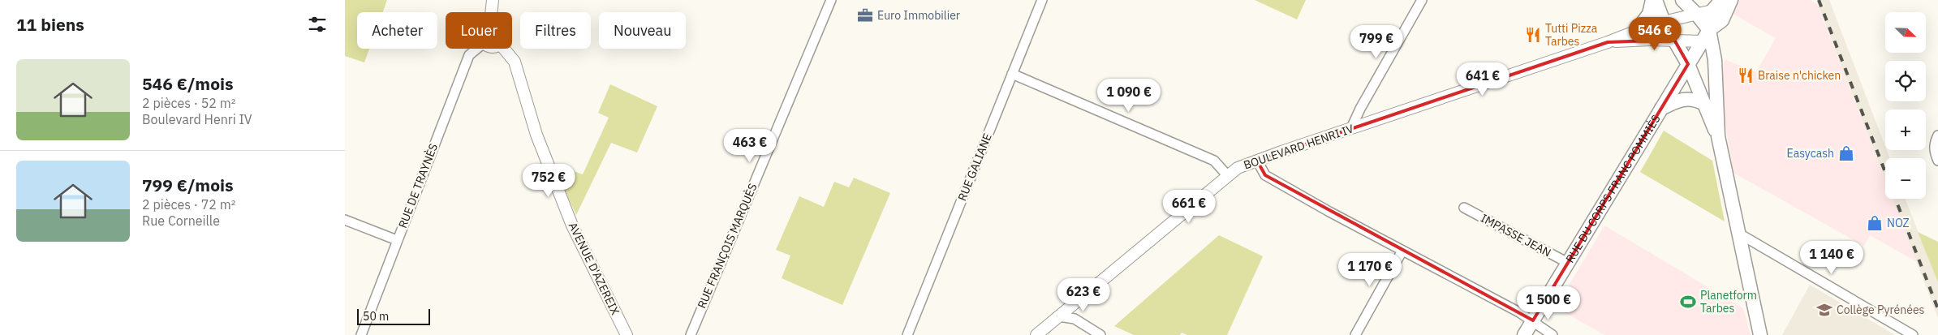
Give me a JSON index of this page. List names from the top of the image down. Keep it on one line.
{"streets":{"main road":["RUE DU CORPS FRANC POMMIÈS"],"street":["BOULEVARD HENRI IV","RUE GALIANE","RUE DE TRAYNÈS","IMPASSE JEAN","RUE FRANÇOIS MARQUÈS","AVENUE D'AZEREIX"]},"crossings":[["BOULEVARD HENRI IV","RUE DU CORPS FRANC POMMIÈS"],["RUE DU CORPS FRANC POMMIÈS","IMPASSE JEAN"]],"places":{"office":["Euro Immobilier"],"restaurant":["Tutti Pizza Tarbes","Braise n'chicken"],"shop":["Easycash","NOZ"],"sports":["Planetform Tarbes"],"school or university":["Collège Pyrénées"]},"scale_bar":"50 m","north":"bottom right","page":{"heading":"11 biens","map_buttons":["+","−"],"chip":["Acheter","Louer","Filtres","Nouveau"],"price":["546 €","799 €","641 €","1 090 €","463 €","752 €","661 €","1 140 €","1 170 €","623 €","1 500 €"],"list":[{"name":"546 €/mois","note":"2 pièces · 52 m² · Boulevard Henri IV"},{"name":"799 €/mois","note":"2 pièces · 72 m² · Rue Corneille"}],"scale":"50 m"}}
